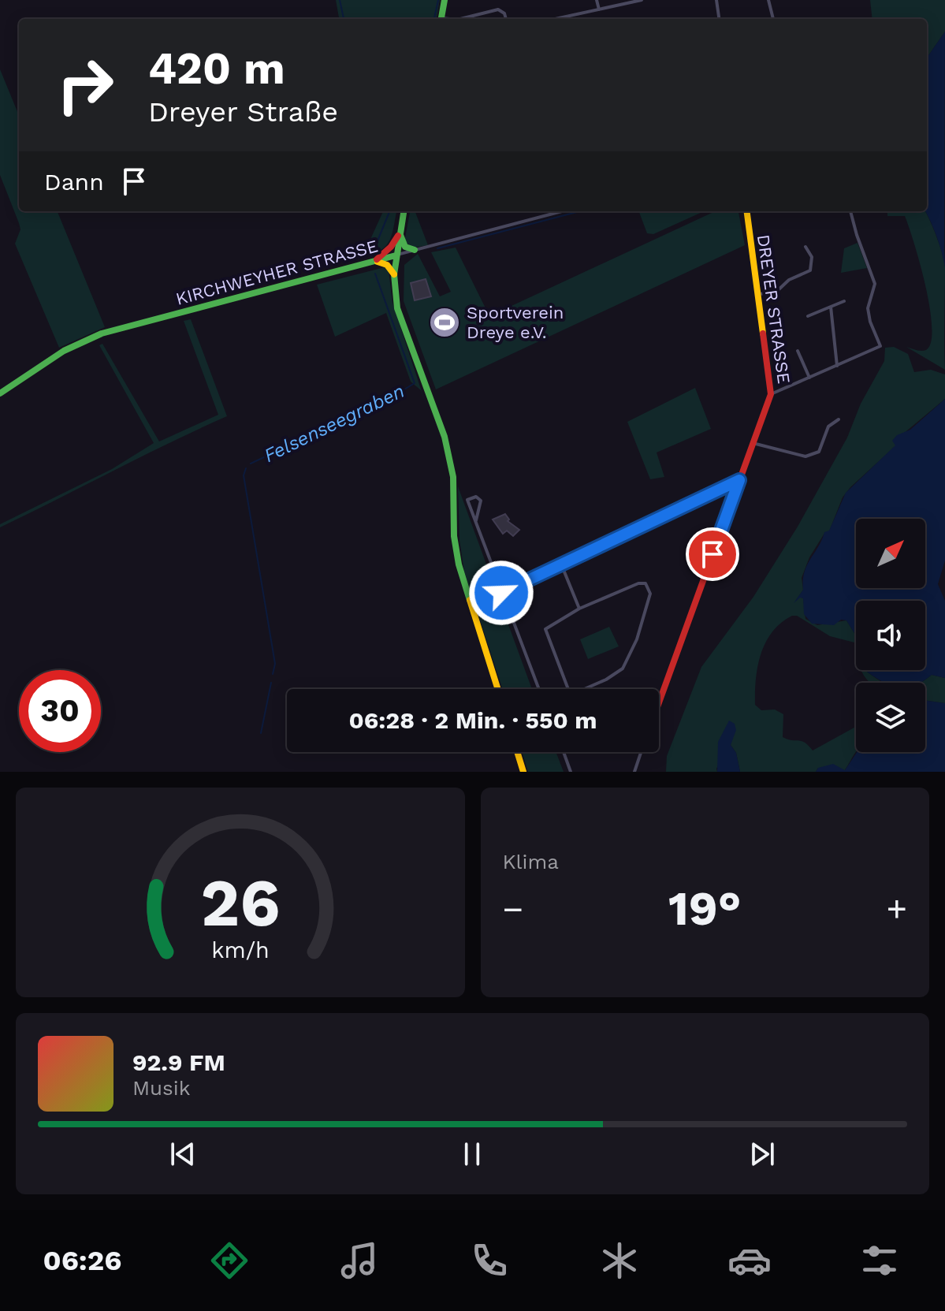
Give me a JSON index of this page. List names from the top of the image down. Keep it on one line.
{"streets":{"main road":["KIRCHWEYHER STRASSE","DREYER STRASSE"]},"water":["Felsenseegraben"],"places":{"sports":["Sportverein Dreye e.V."]},"north":"top right","page":{"turn":["420 m","Dreyer Straße"],"then":"Dann","limit":"30","trip":"06:28 · 2 Min. · 550 m","tile":"Klima","heat":["−","19°","+"],"song":["92.9 FM","Musik"],"tabs":"06:26","gauge":["26","km/h"]}}
